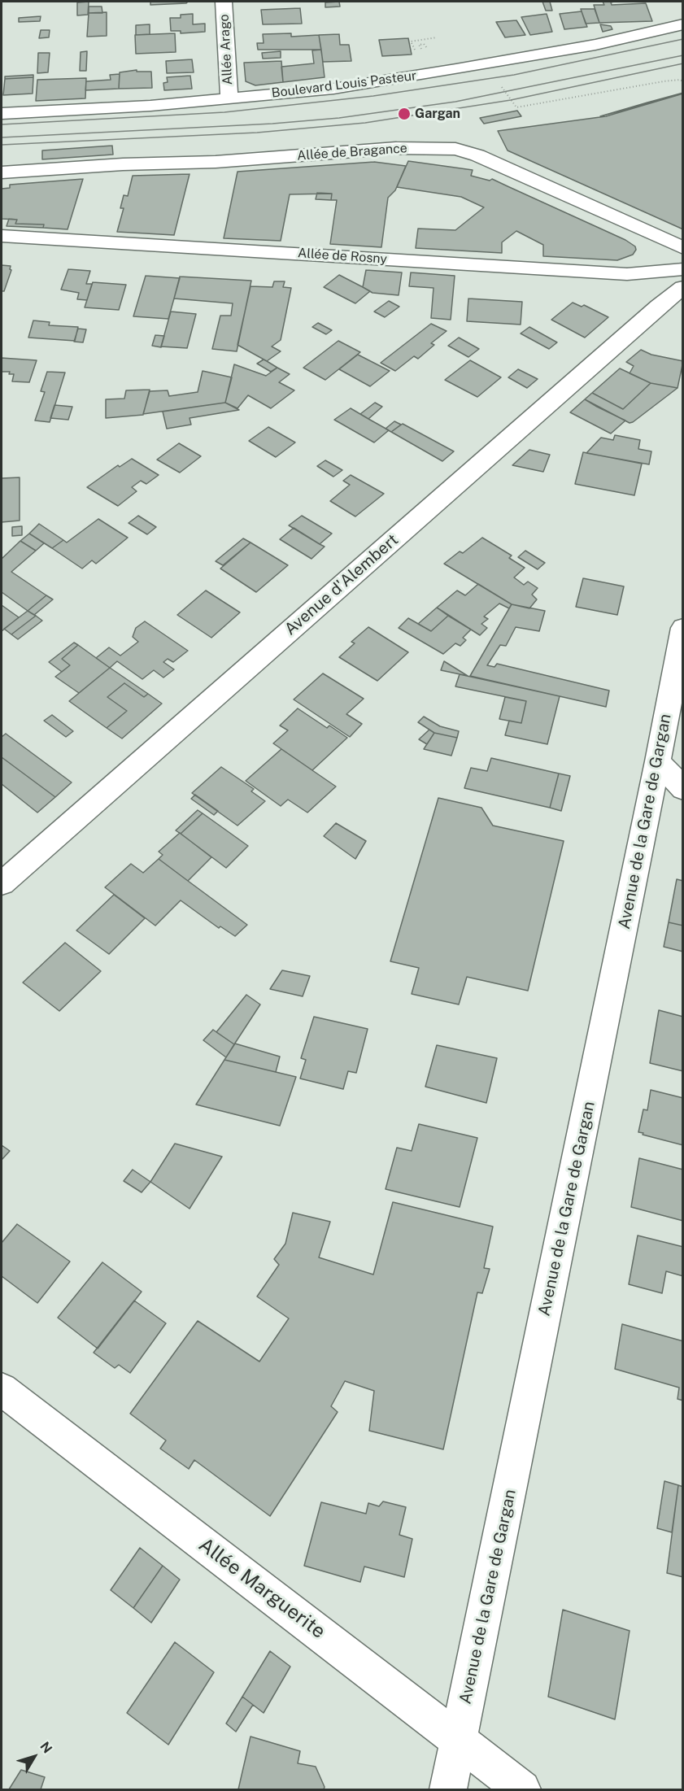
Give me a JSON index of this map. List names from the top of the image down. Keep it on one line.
{"streets":{"street":["Allée Arago","Boulevard Louis Pasteur","Allée de Bragance","Allée de Rosny","Avenue d'Alembert","Avenue de la Gare de Gargan","Allée Marguerite"]},"crossings":[["Allée Arago","Boulevard Louis Pasteur"],["Avenue de la Gare de Gargan","Allée Marguerite"]],"places":["Gargan"],"north":"top right"}
